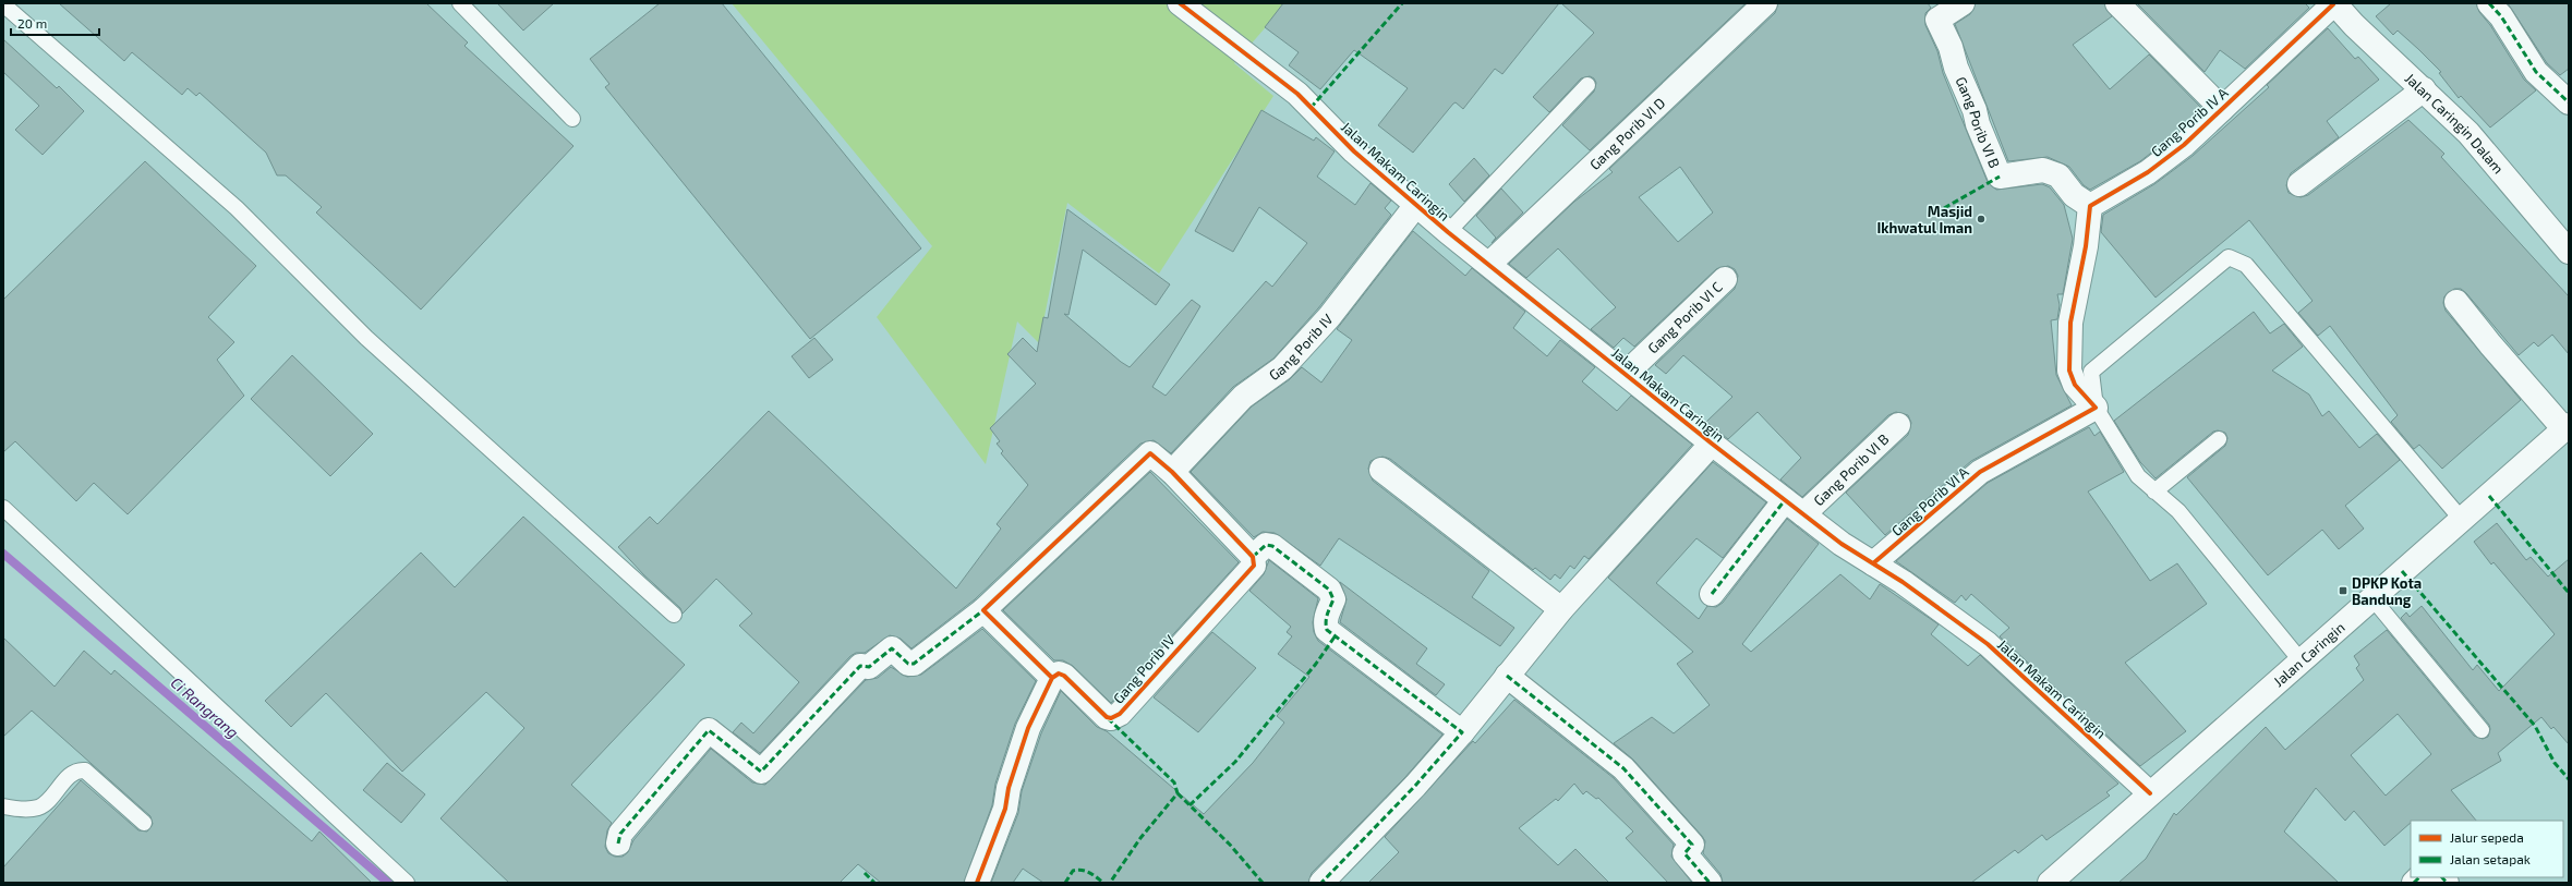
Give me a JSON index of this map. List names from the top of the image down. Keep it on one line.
{"streets":{"street":["Gang Porib VI B","Gang Porib IV A","Jalan Caringin Dalam","Gang Porib VI D","Jalan Makam Caringin","Gang Porib VI C","Gang Porib IV","Gang Porib VI A","Jalan Caringin"]},"crossings":[["Gang Porib VI B","Gang Porib IV A"],["Gang Porib VI B","Jalan Makam Caringin"],["Gang Porib IV A","Jalan Caringin Dalam"],["Gang Porib VI D","Jalan Makam Caringin"],["Jalan Makam Caringin","Gang Porib VI C"],["Jalan Makam Caringin","Gang Porib IV"],["Jalan Makam Caringin","Gang Porib VI A"],["Jalan Makam Caringin","Jalan Caringin"]],"water":["Ci Rangrang"],"places":{"other":["Masjid Ikhwatul Iman"],"transit":["DPKP Kota Bandung"]},"legend":["Jalur sepeda","Jalan setapak"],"scale_bar":"20 m"}
